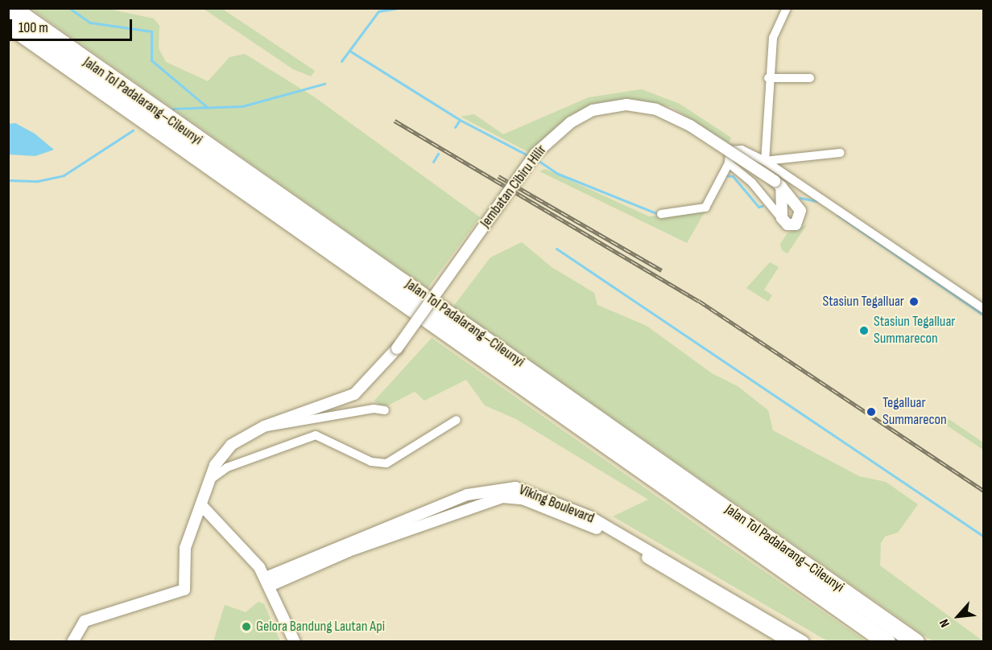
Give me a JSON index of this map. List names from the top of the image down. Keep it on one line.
{"streets":{"highway":["Jalan Tol Padalarang–Cileunyi"],"street":["Jembatan Cibiru Hilir","Viking Boulevard"]},"places":["Stasiun Tegalluar","Stasiun Tegalluar Summarecon","Tegalluar Summarecon","Gelora Bandung Lautan Api"],"scale_bar":"100 m","north":"bottom left"}
